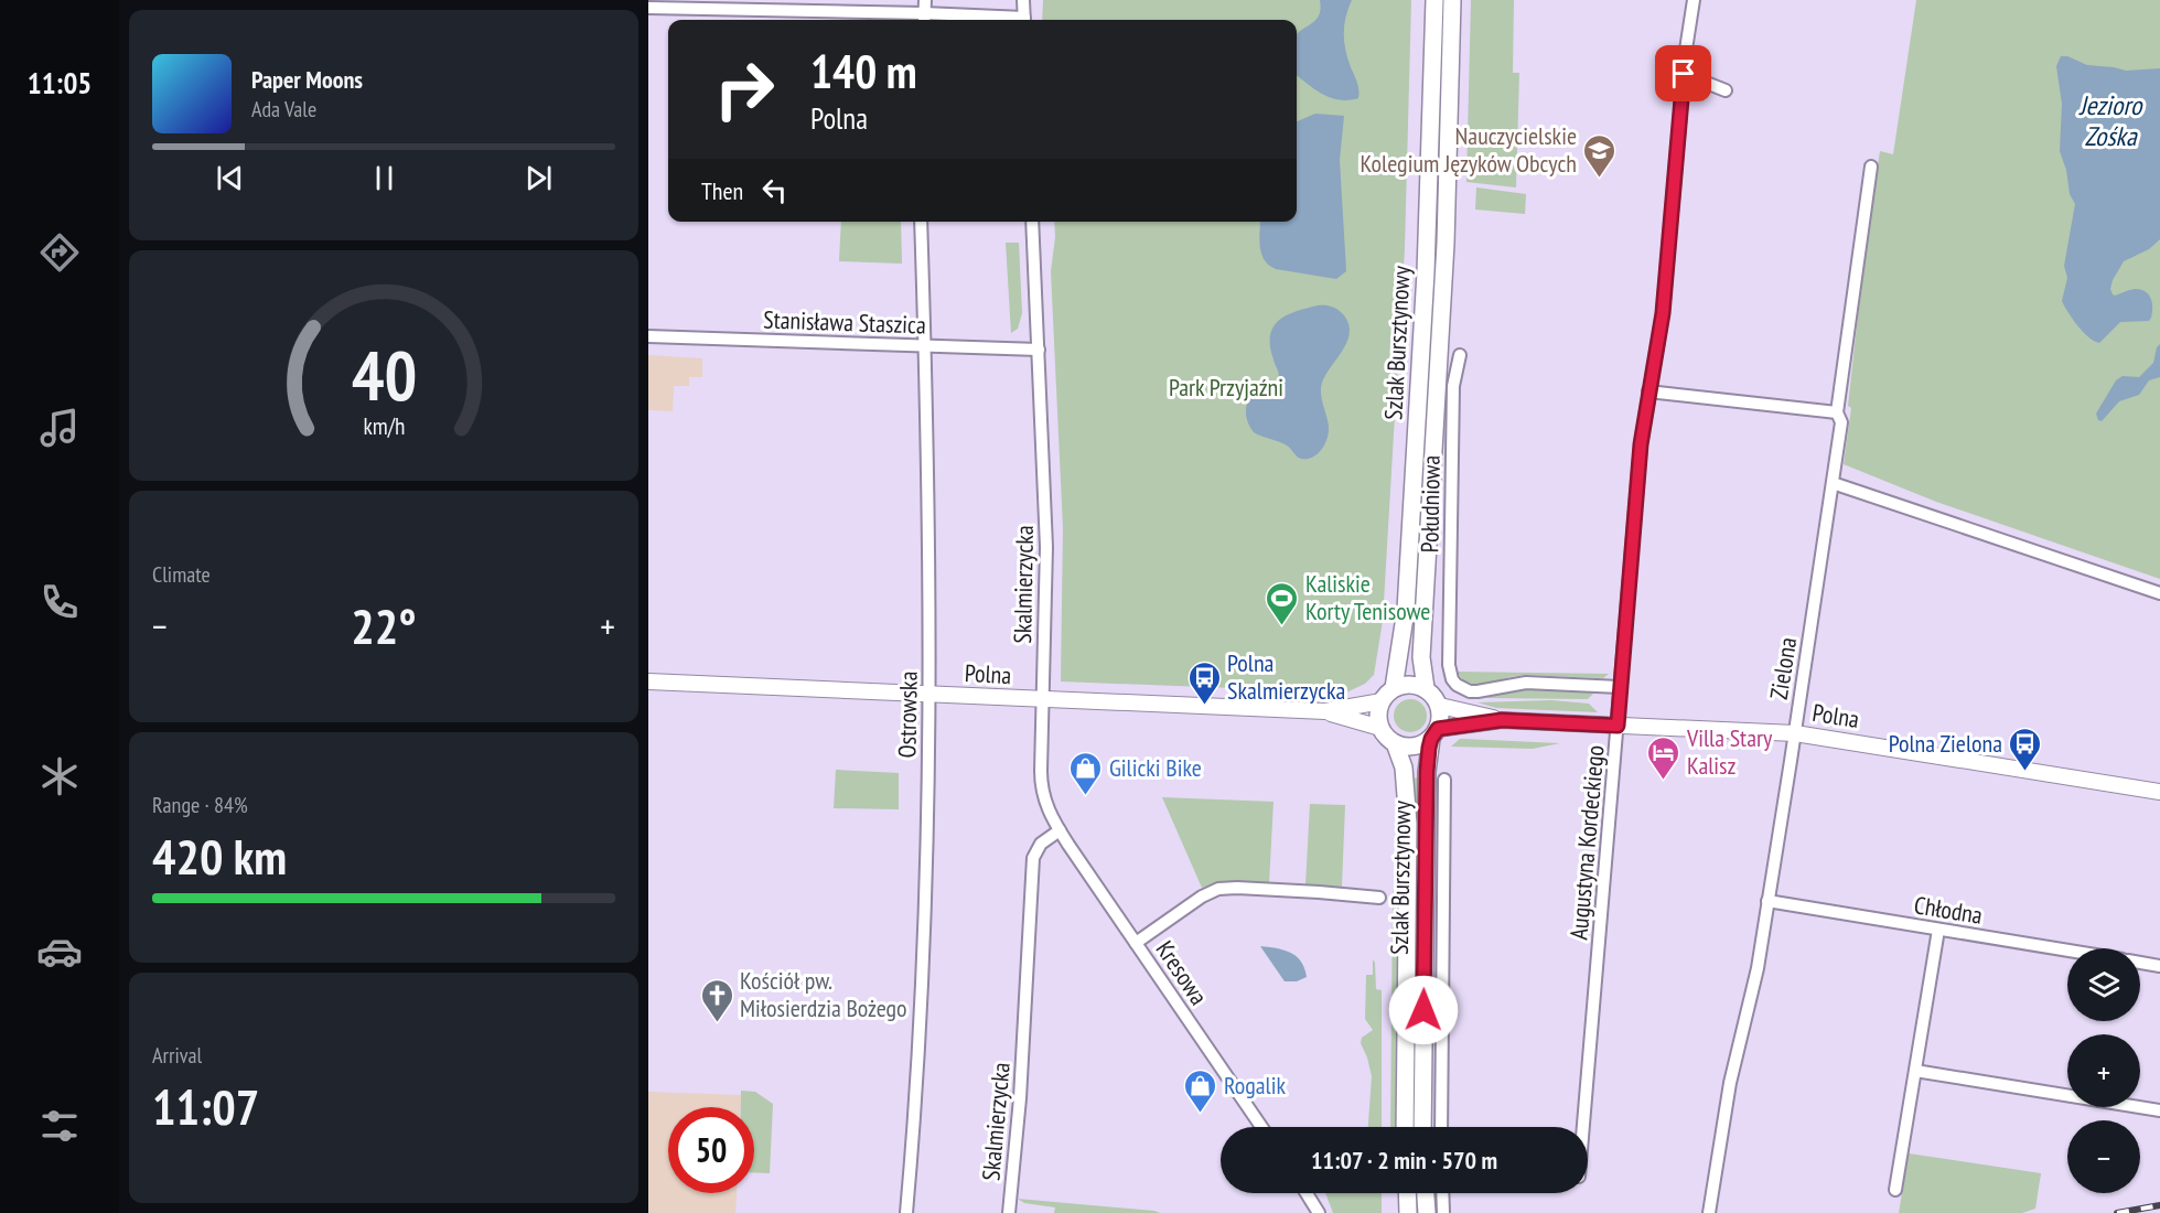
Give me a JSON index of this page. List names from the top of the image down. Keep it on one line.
{"streets":{"main road":["Szlak Bursztynowy"],"street":["Stanisława Staszica","Południowa","Skalmierzycka","Zielona","Polna","Ostrowska","Augustyna Kordeckiego","Chłodna","Kresowa"]},"crossings":[["Stanisława Staszica","Skalmierzycka"],["Stanisława Staszica","Ostrowska"],["Szlak Bursztynowy","Polna"],["Południowa","Augustyna Kordeckiego"],["Skalmierzycka","Polna"],["Skalmierzycka","Kresowa"],["Zielona","Polna"],["Zielona","Chłodna"],["Polna","Ostrowska"],["Polna","Augustyna Kordeckiego"]],"water":["Jezioro Zośka"],"parks":["Park Przyjaźni"],"places":{"school or university":["Nauczycielskie Kolegium Języków Obcych"],"sports":["Kaliskie Korty Tenisowe"],"bus stop":["Polna Skalmierzycka","Polna Zielona"],"hotel":["Villa Stary Kalisz"],"shop":["Gilicki Bike","Rogalik"],"church":["Kościół pw. Miłosierdzia Bożego"]},"page":{"tabs":"11:05","turn":["140 m","Polna"],"song":["Paper Moons","Ada Vale"],"then":"Then","tile":["Climate",["Range · 84%","420 km"],["Arrival","11:07"]],"heat":["−","22°","+"],"map_buttons":["+","−"],"limit":"50","trip":"11:07 · 2 min · 570 m","gauge":["40","km/h"]}}
